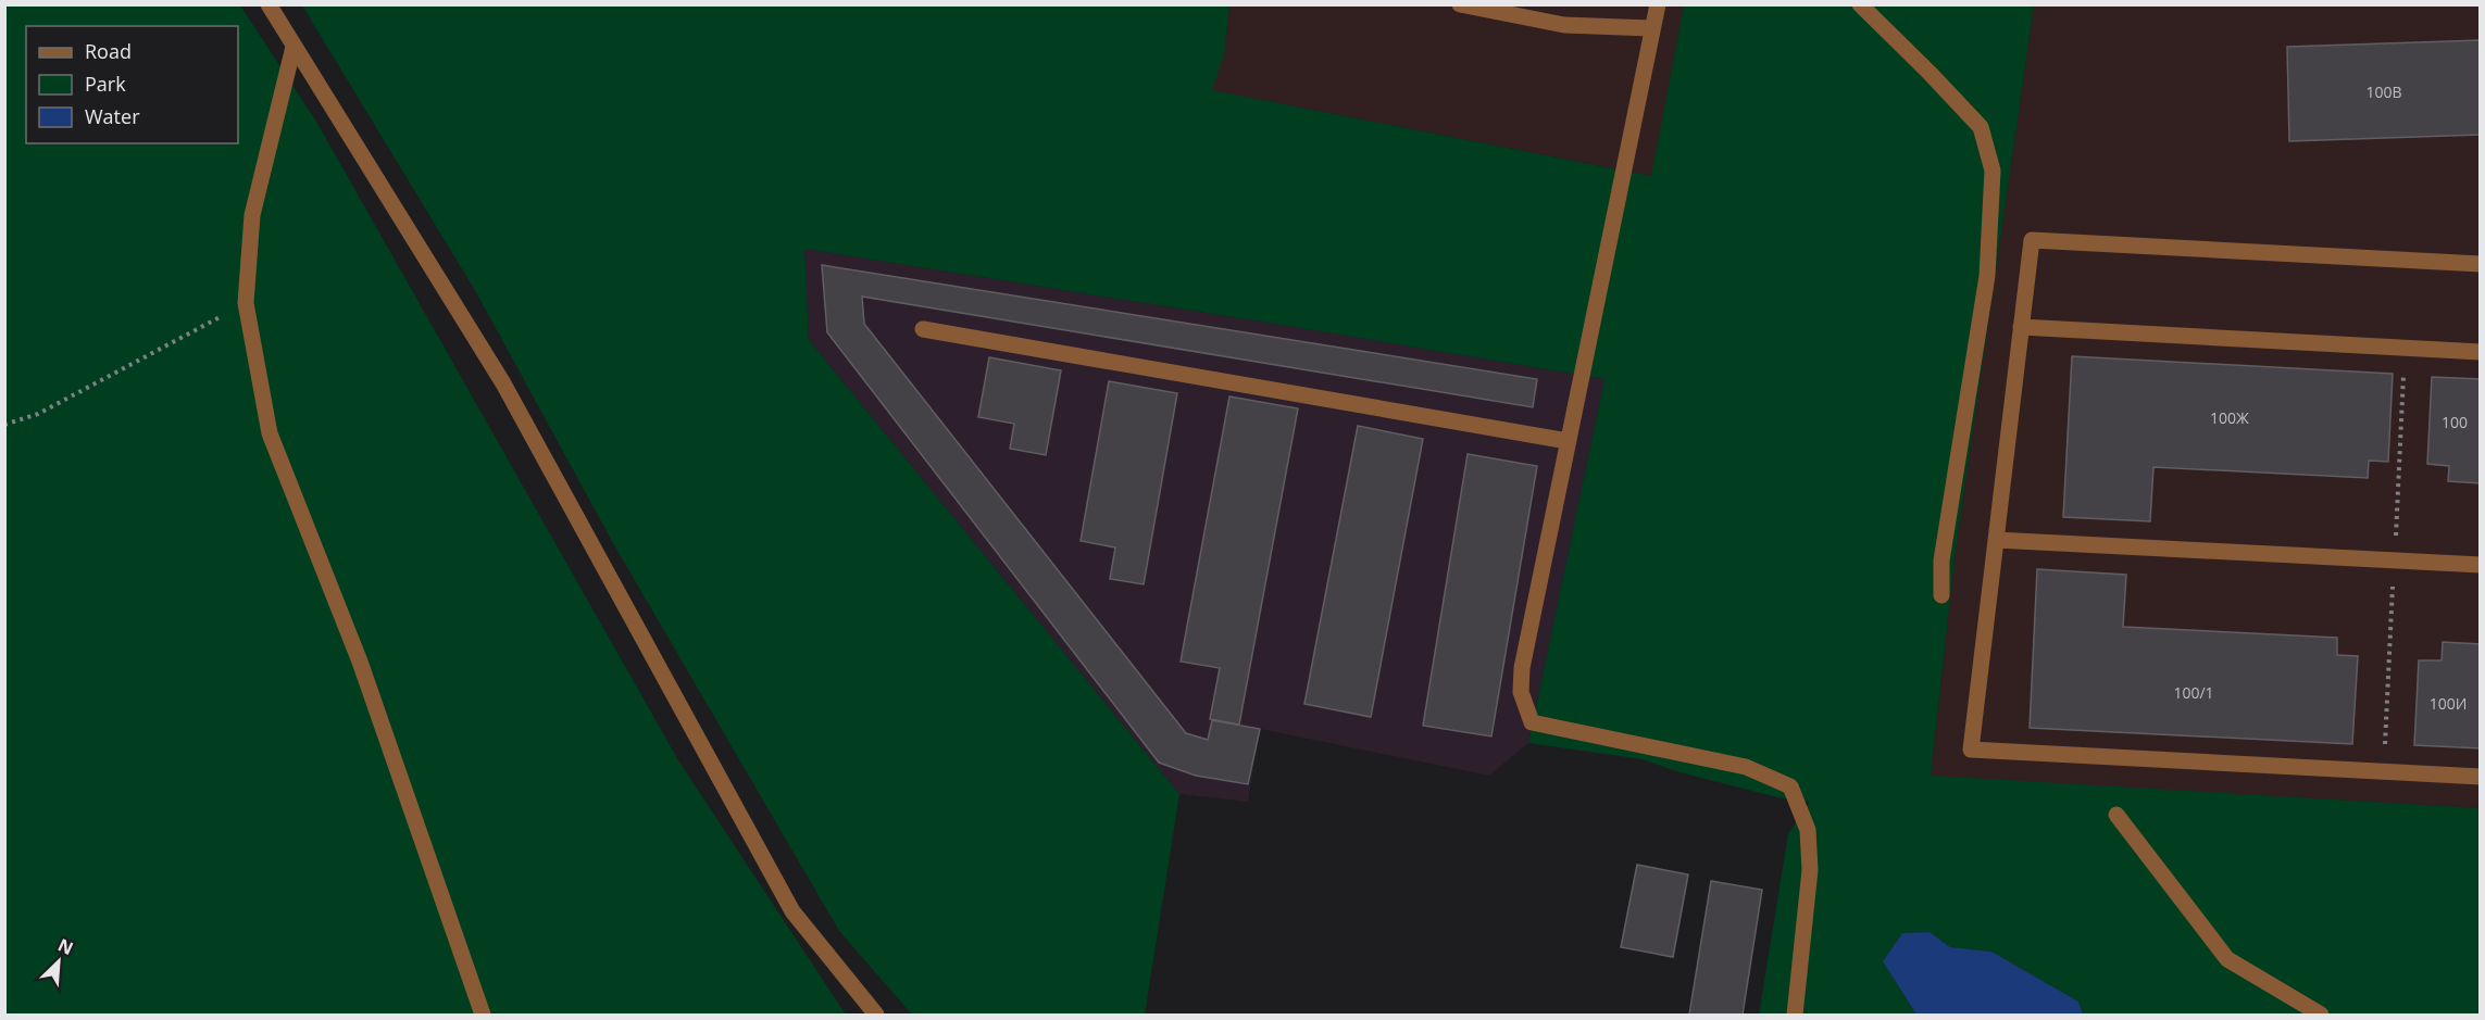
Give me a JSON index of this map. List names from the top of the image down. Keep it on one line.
{"house_numbers":["100В","100Ж","100","100/1","100И"],"legend":["Road","Park","Water"],"north":"top right"}
